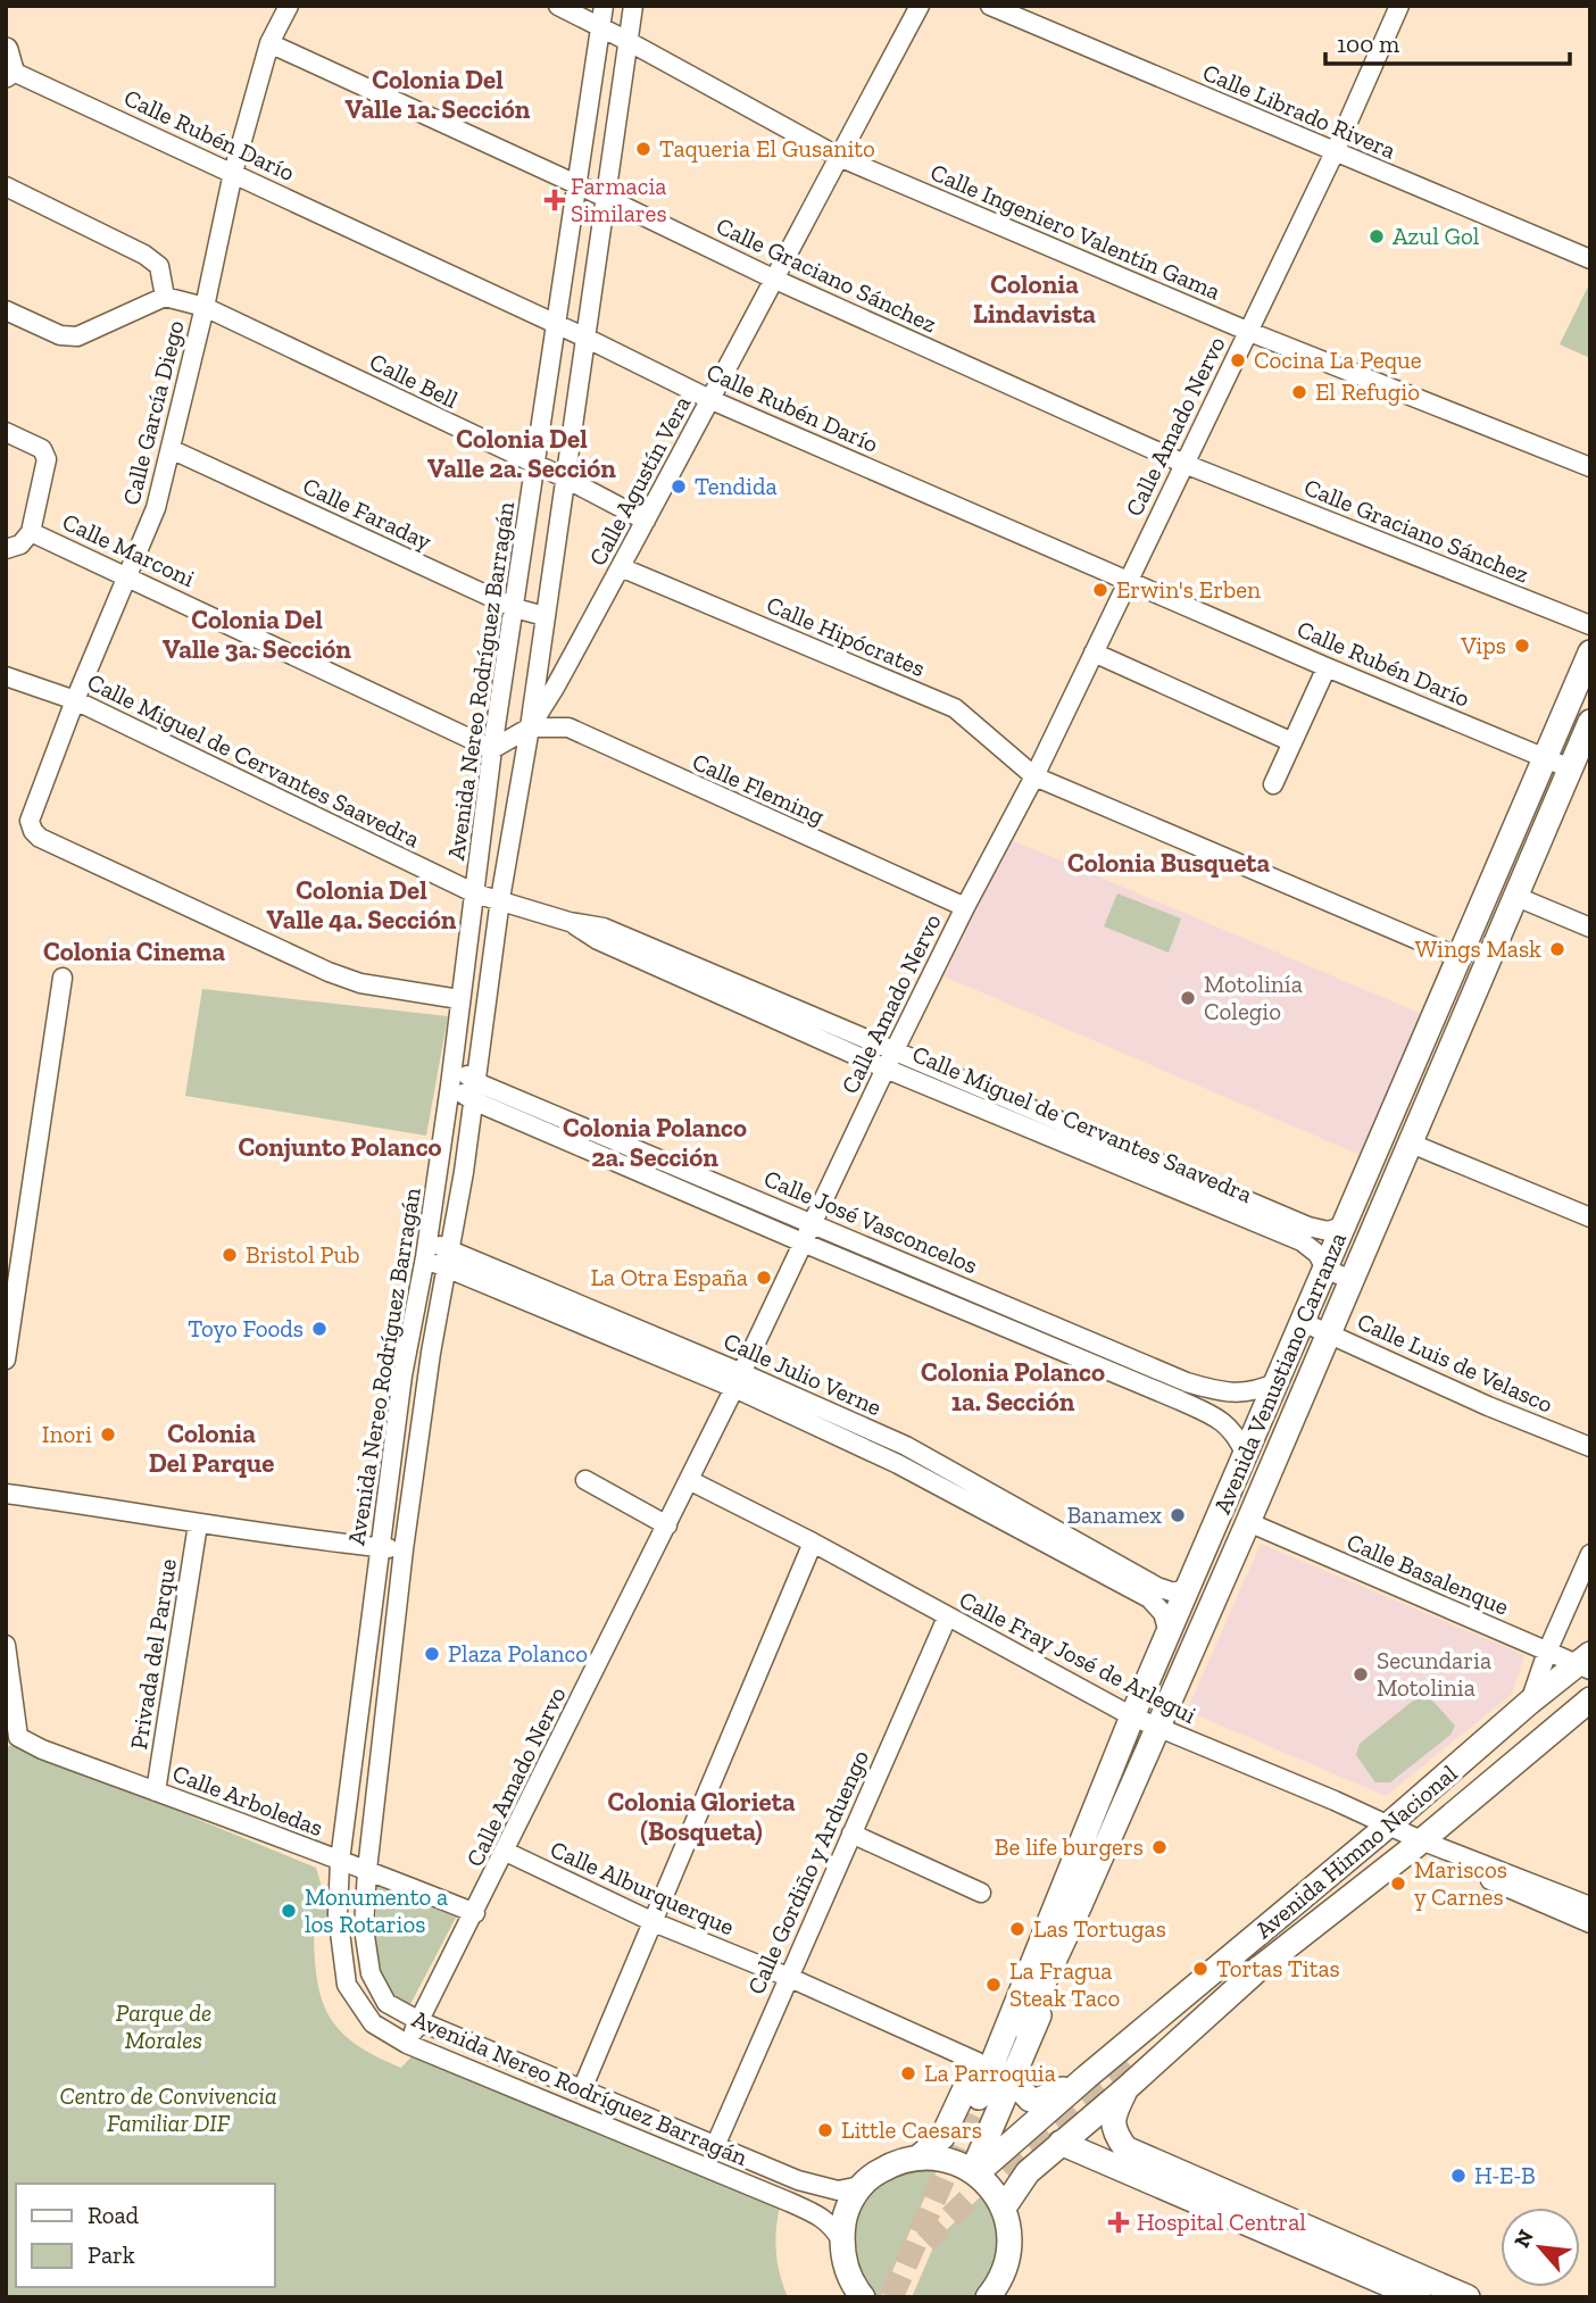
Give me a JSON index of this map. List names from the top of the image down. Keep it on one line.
{"streets":{"main road":["Avenida Venustiano Carranza","Avenida Himno Nacional"],"street":["Calle Librado Rivera","Calle Rubén Darío","Calle Ingeniero Valentín Gama","Calle Graciano Sánchez","Calle Bell","Calle García Diego","Calle Amado Nervo","Calle Agustín Vera","Calle Faraday","Calle Marconi","Calle Hipócrates","Avenida Nereo Rodríguez Barragán","Calle Miguel de Cervantes Saavedra","Calle Fleming","Calle José Vasconcelos","Calle Luis de Velasco","Calle Julio Verne","Calle Basalenque","Privada del Parque","Calle Fray José de Arlegui","Calle Arboledas","Calle Gordiño y Arduengo","Calle Alburquerque"]},"crossings":[["Calle Librado Rivera","Calle Amado Nervo"],["Calle Rubén Darío","Calle García Diego"],["Calle Rubén Darío","Calle Amado Nervo"],["Calle Rubén Darío","Calle Agustín Vera"],["Calle Rubén Darío","Avenida Nereo Rodríguez Barragán"],["Calle Rubén Darío","Avenida Venustiano Carranza"],["Calle Ingeniero Valentín Gama","Calle Amado Nervo"],["Calle Ingeniero Valentín Gama","Calle Agustín Vera"],["Calle Ingeniero Valentín Gama","Avenida Nereo Rodríguez Barragán"],["Calle Graciano Sánchez","Calle García Diego"],["Calle Graciano Sánchez","Calle Amado Nervo"],["Calle Graciano Sánchez","Calle Agustín Vera"],["Calle Graciano Sánchez","Avenida Nereo Rodríguez Barragán"],["Calle Bell","Calle García Diego"],["Calle Bell","Calle Agustín Vera"],["Calle Bell","Avenida Nereo Rodríguez Barragán"],["Calle García Diego","Calle Faraday"],["Calle García Diego","Calle Marconi"],["Calle García Diego","Avenida Nereo Rodríguez Barragán"],["Calle García Diego","Calle Miguel de Cervantes Saavedra"],["Calle Amado Nervo","Calle Hipócrates"],["Calle Amado Nervo","Avenida Nereo Rodríguez Barragán"],["Calle Amado Nervo","Calle Miguel de Cervantes Saavedra"],["Calle Amado Nervo","Calle Fleming"],["Calle Amado Nervo","Calle José Vasconcelos"],["Calle Amado Nervo","Calle Julio Verne"],["Calle Amado Nervo","Calle Fray José de Arlegui"],["Calle Amado Nervo","Calle Arboledas"],["Calle Amado Nervo","Calle Alburquerque"],["Calle Agustín Vera","Calle Marconi"],["Calle Agustín Vera","Calle Hipócrates"],["Calle Agustín Vera","Avenida Nereo Rodríguez Barragán"],["Calle Agustín Vera","Calle Fleming"],["Calle Faraday","Avenida Nereo Rodríguez Barragán"],["Calle Marconi","Avenida Nereo Rodríguez Barragán"],["Calle Hipócrates","Avenida Venustiano Carranza"],["Avenida Nereo Rodríguez Barragán","Calle Miguel de Cervantes Saavedra"],["Avenida Nereo Rodríguez Barragán","Calle Fleming"],["Avenida Nereo Rodríguez Barragán","Calle José Vasconcelos"],["Avenida Nereo Rodríguez Barragán","Calle Julio Verne"],["Avenida Nereo Rodríguez Barragán","Calle Arboledas"],["Avenida Nereo Rodríguez Barragán","Calle Gordiño y Arduengo"],["Calle Miguel de Cervantes Saavedra","Avenida Venustiano Carranza"],["Calle José Vasconcelos","Avenida Venustiano Carranza"],["Calle Luis de Velasco","Avenida Venustiano Carranza"],["Avenida Venustiano Carranza","Calle Julio Verne"],["Avenida Venustiano Carranza","Calle Basalenque"],["Avenida Venustiano Carranza","Calle Fray José de Arlegui"],["Calle Basalenque","Avenida Himno Nacional"],["Privada del Parque","Calle Arboledas"],["Calle Fray José de Arlegui","Avenida Himno Nacional"],["Calle Fray José de Arlegui","Calle Gordiño y Arduengo"],["Calle Gordiño y Arduengo","Calle Alburquerque"]],"districts":["Colonia Del Valle 1a. Sección","Colonia Lindavista","Colonia Del Valle 2a. Sección","Colonia Del Valle 3a. Sección","Colonia Busqueta","Colonia Del Valle 4a. Sección","Colonia Cinema","Colonia Polanco 2a. Sección","Conjunto Polanco","Colonia Polanco 1a. Sección","Colonia Del Parque","Colonia Glorieta (Bosqueta)"],"parks":["Parque de Morales","Centro de Convivencia Familiar DIF"],"places":{"other":["Taqueria El Gusanito","Azul Gol","Cocina La Peque","El Refugio","Tendida","Erwin's Erben","Vips","Wings Mask","Motolinía Colegio","Bristol Pub","La Otra España","Toyo Foods","Inori","Banamex","Plaza Polanco","Secundaria Motolinia","Be life burgers","Mariscos y Carnes","Monumento a los Rotarios","Las Tortugas","Tortas Titas","La Fragua Steak Taco","La Parroquia","Little Caesars","H-E-B"],"health":["Farmacia Similares","Hospital Central"]},"legend":["Road","Park"],"scale_bar":"100 m","north":"top left"}
